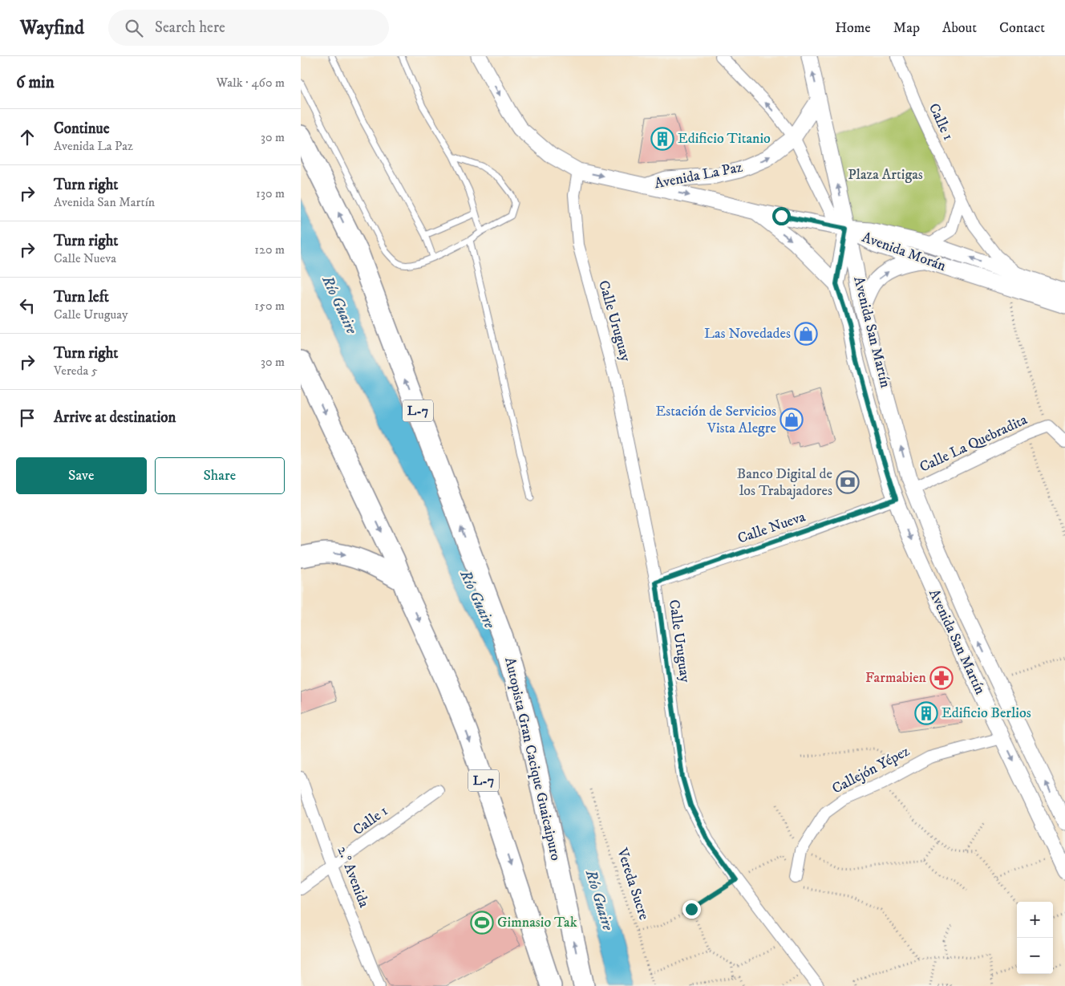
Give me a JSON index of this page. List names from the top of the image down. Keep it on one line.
{"streets":{"highway":["L-7","Autopista Gran Cacique Guaicaipuro"],"main road":["Avenida La Paz","Avenida Morán","Avenida San Martín"],"street":["Calle 1","Calle Uruguay","Calle La Quebradita","Calle Nueva","Callejón Yépez","2.° Avenida"],"path":["Vereda Sucre"]},"crossings":[["Calle 1","Avenida Morán"],["Calle 1","2.° Avenida"],["Avenida La Paz","Avenida Morán"],["Avenida La Paz","Calle Uruguay"],["Avenida La Paz","Avenida San Martín"],["Avenida Morán","Avenida San Martín"],["Calle Uruguay","Calle Nueva"],["Avenida San Martín","Calle La Quebradita"],["Avenida San Martín","Calle Nueva"],["Avenida San Martín","Callejón Yépez"]],"one_way":["Avenida La Paz"],"water":["Río Guaire"],"parks":["Plaza Artigas"],"places":{"building":["Edificio Titanio","Edificio Berlios"],"shop":["Las Novedades","Estación de Servicios Vista Alegre"],"bank":["Banco Digital de los Trabajadores"],"pharmacy":["Farmabien"],"sports":["Gimnasio Tak"]},"page":{"header":"Wayfind","search":"Search here","nav":["Home","Map","About","Contact"],"heading":["6 min","Walk · 460 m"],"list":[["Continue","Avenida La Paz","30 m"],["Turn right","Avenida San Martín","130 m"],["Turn right","Calle Nueva","120 m"],["Turn left","Calle Uruguay","150 m"],["Turn right","Vereda 5","30 m"],"Arrive at destination"],"buttons":["Save","Share"],"map_buttons":["+","−"]}}
